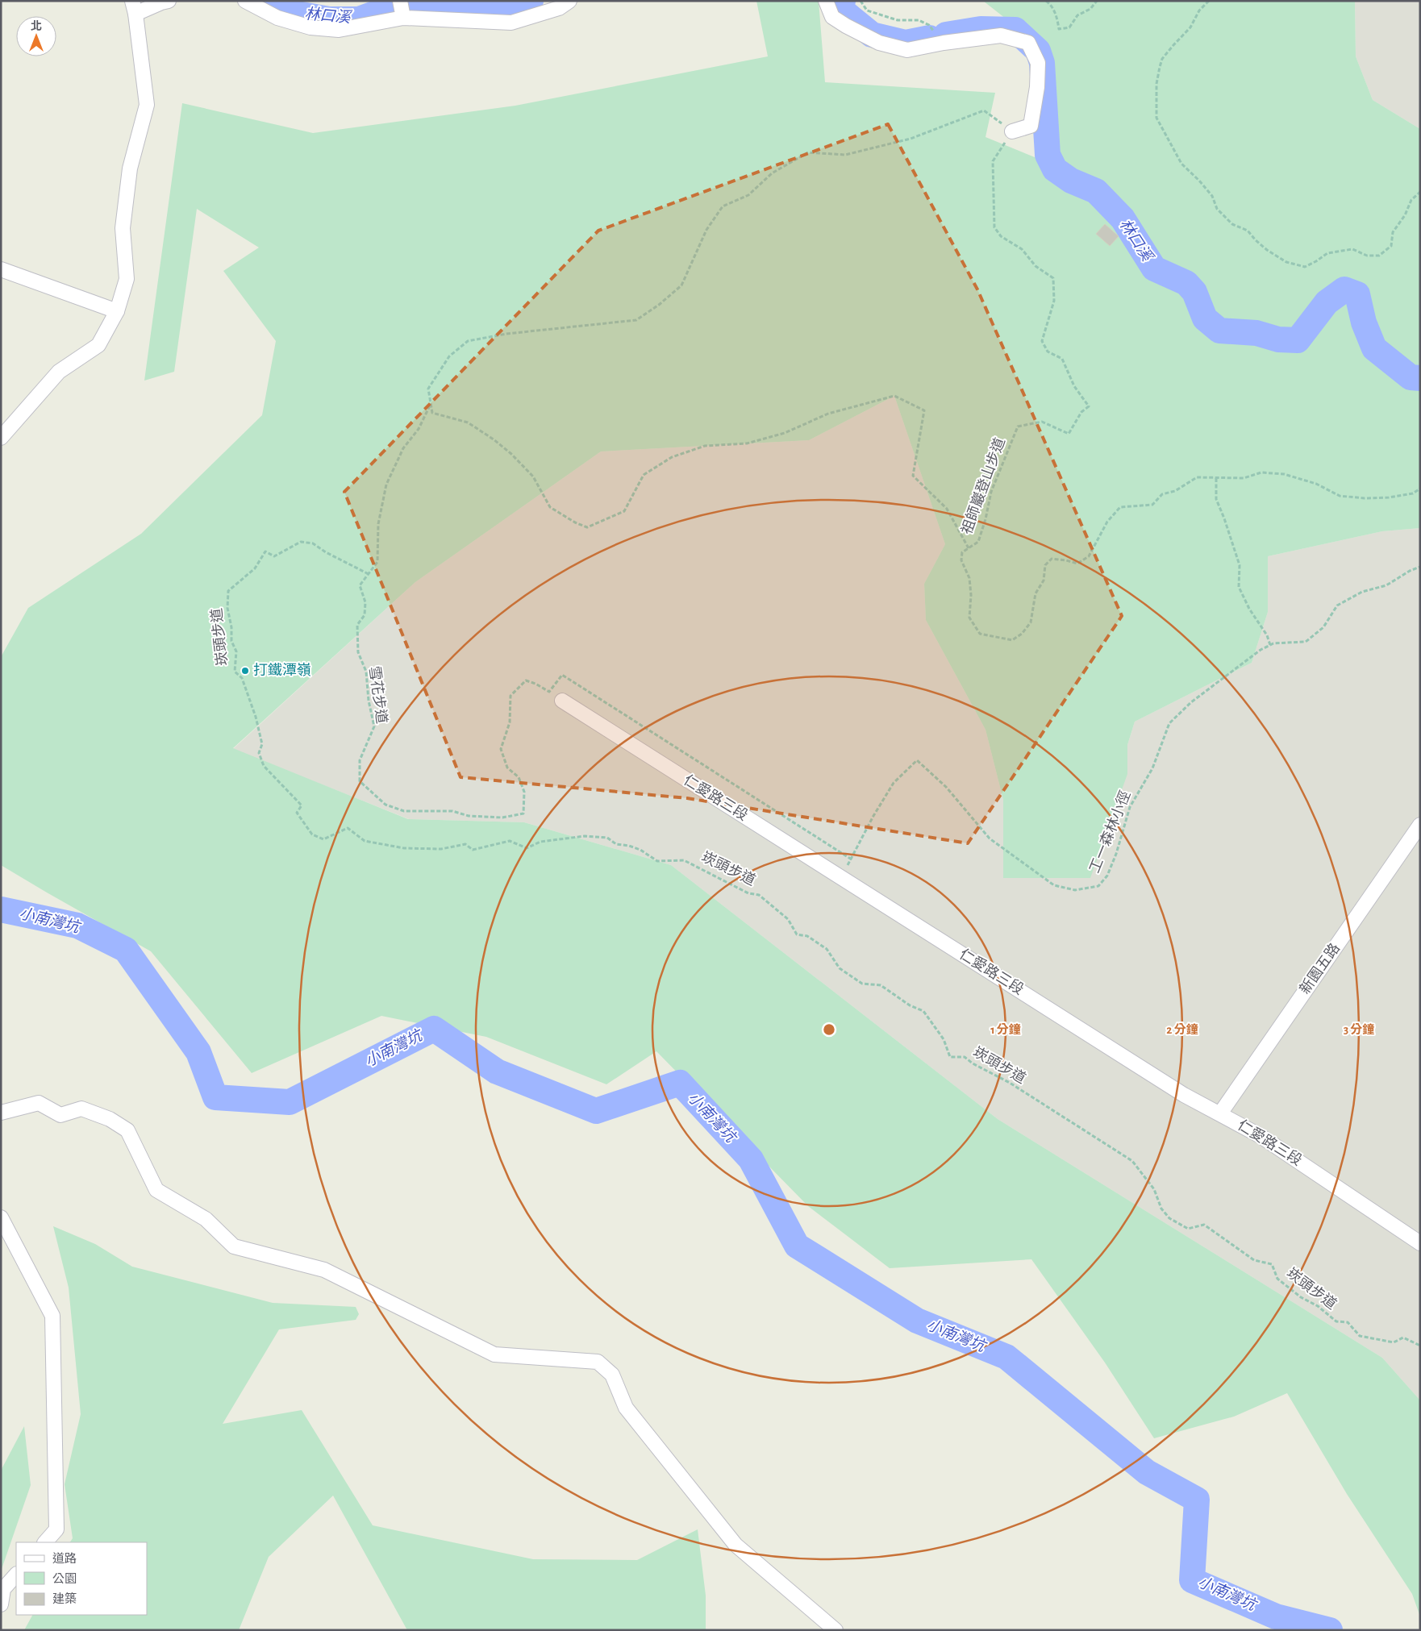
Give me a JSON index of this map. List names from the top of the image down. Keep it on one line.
{"streets":{"street":["仁愛路三段","新園五路"],"path":["祖師巖登山步道","崁頭步道","雪花步道","工一森林小徑"]},"crossings":[["崁頭步道","雪花步道"],["雪花步道","工一森林小徑"],["仁愛路三段","工一森林小徑"],["仁愛路三段","新園五路"]],"water":["林口溪","小南灣坑"],"places":["打鐵潭嶺"],"legend":["道路","公園","建築"],"north":"top","rings":["1 分鐘","2 分鐘","3 分鐘"]}
